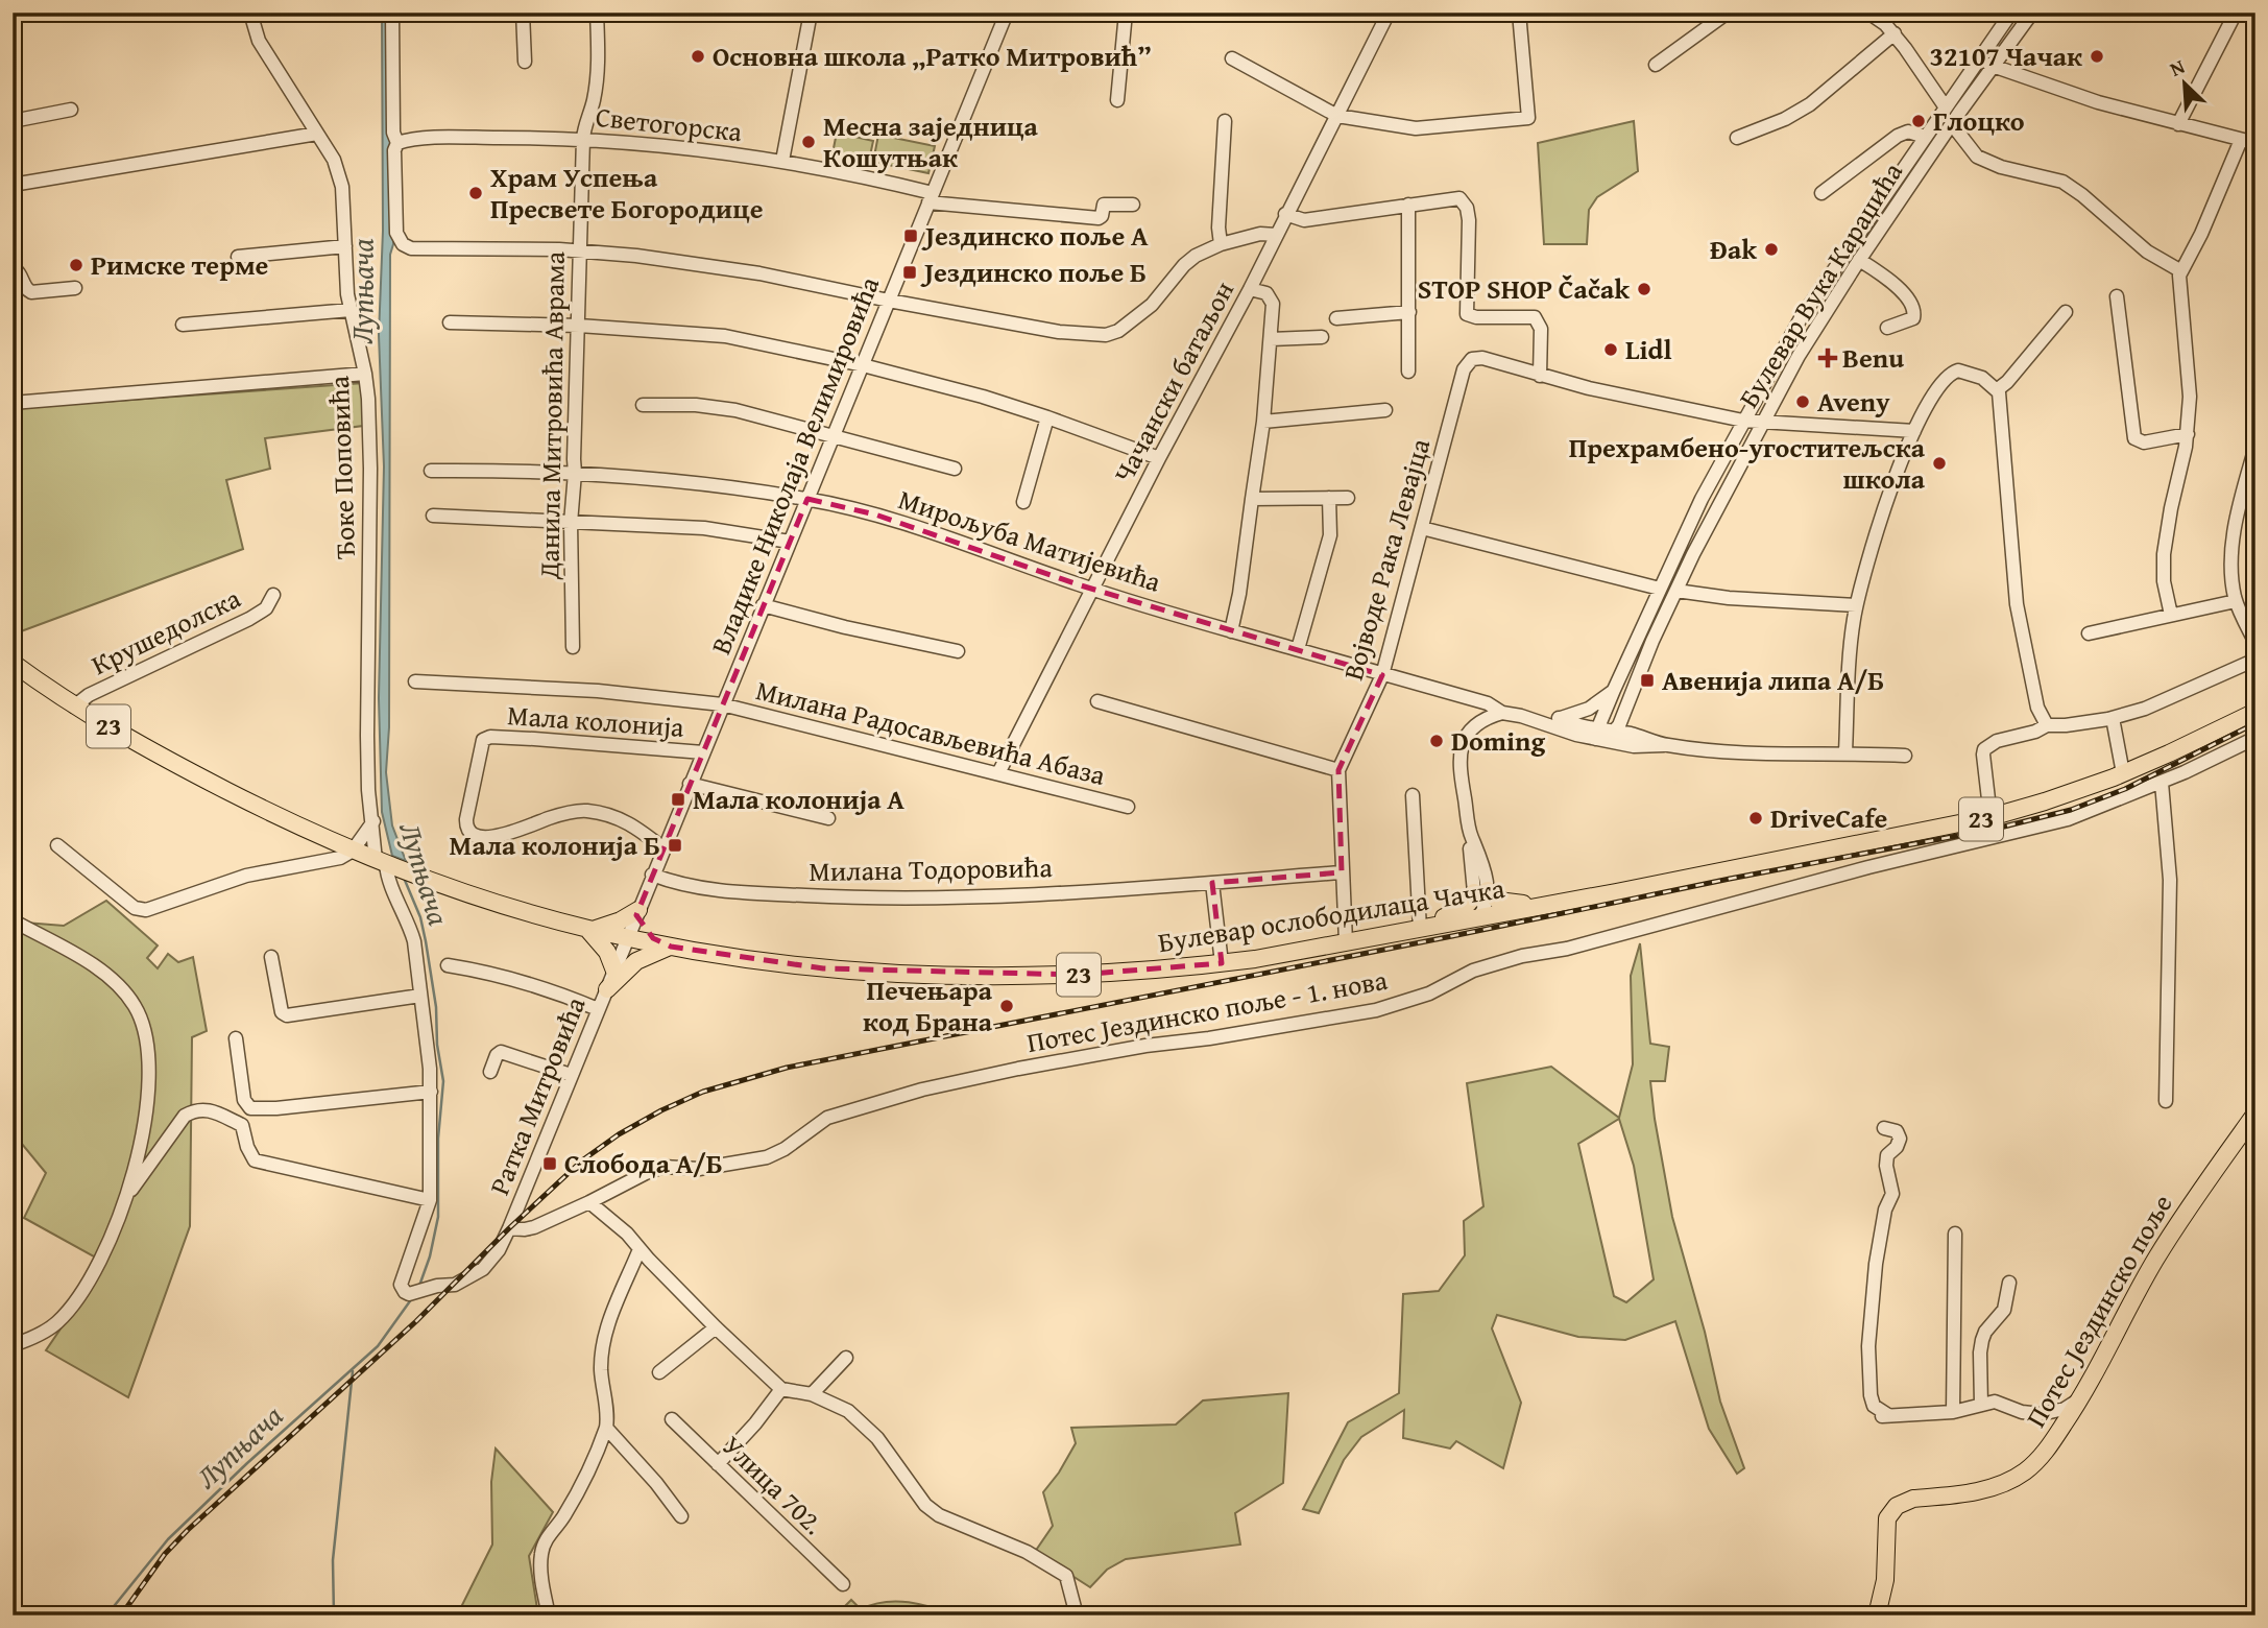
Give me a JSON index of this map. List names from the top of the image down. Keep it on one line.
{"streets":{"main road":["23","Булевар ослободилаца Чачка","Потес Јездинско поље"],"street":["Светогорска","Булевар Вука Караџића","Чачански батаљон","Данила Митровића Аврама","Владике Николаја Велимировића","Ђоке Поповића","Мирољуба Матијевића","Војводе Рака Левајца","Крушедолска","Мала колонија","Милана Радосављевића Абаза","Милана Тодоровића","Потес Јездинско поље - 1. нова","Ратка Митровића","Улица 702."]},"crossings":[["Светогорска","Данила Митровића Аврама"],["Светогорска","Владике Николаја Велимировића"],["Булевар Вука Караџића","Мирољуба Матијевића"],["Чачански батаљон","Мирољуба Матијевића"],["Чачански батаљон","Милана Радосављевића Абаза"],["Данила Митровића Аврама","Мирољуба Матијевића"],["Владике Николаја Велимировића","Мирољуба Матијевића"],["Владике Николаја Велимировића","Мала колонија"],["Владике Николаја Велимировића","Милана Радосављевића Абаза"],["Владике Николаја Велимировића","Милана Тодоровића"],["Владике Николаја Велимировића","Булевар ослободилаца Чачка"],["Владике Николаја Велимировића","Ратка Митровића"],["Ђоке Поповића","Булевар ослободилаца Чачка"],["Ђоке Поповића","Ратка Митровића"],["Мирољуба Матијевића","Војводе Рака Левајца"],["Војводе Рака Левајца","Милана Тодоровића"],["Војводе Рака Левајца","Булевар ослободилаца Чачка"],["Крушедолска","Булевар ослободилаца Чачка"],["Булевар ослободилаца Чачка","Ратка Митровића"],["Потес Јездинско поље - 1. нова","Ратка Митровића"]],"water":["Лупњача"],"places":{"other":["Основна школа „Ратко Митровић”","32107 Чачак","Глоцко","Месна заједница Кошутњак","Храм Успења Пресвете Богородице","Đak","Римске терме","STOP SHOP Čačak","Lidl","Aveny","Прехрамбено-угоститељска школа","Doming","DriveCafe","Печењара код Брана"],"transit":["Јездинско поље А","Јездинско поље Б","Авенија липа А/Б","Мала колонија А","Мала колонија Б","Слобода А/Б"],"health":["Benu"]},"north":"top left"}
